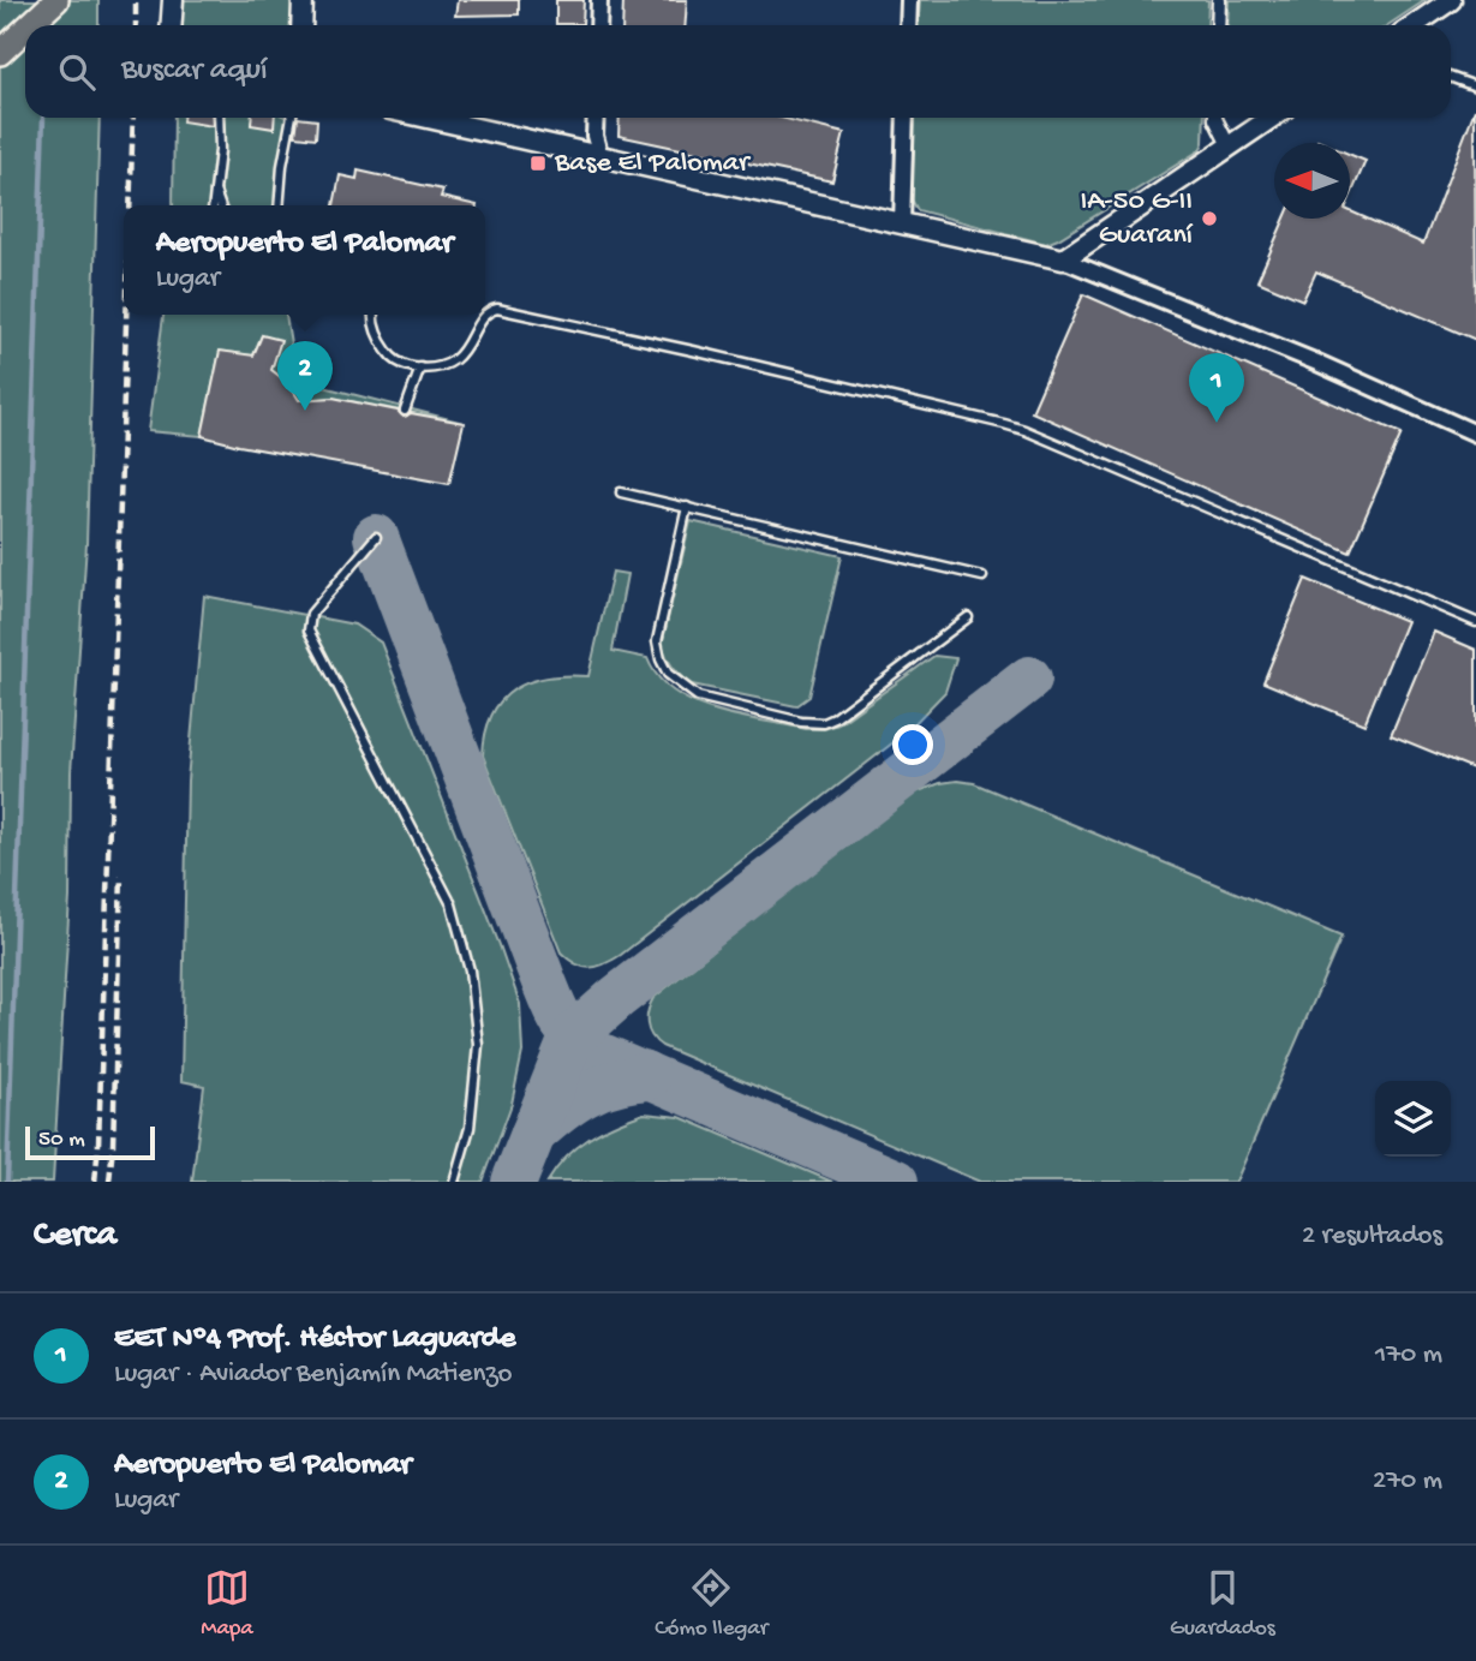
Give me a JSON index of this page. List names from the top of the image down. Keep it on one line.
{"places":{"transit":["Base El Palomar"],"other":["IA-50 G-II Guaraní"]},"scale_bar":"50 m","north":"left","page":{"search":"Buscar aquí","popup":["Aeropuerto El Palomar","Lugar"],"pins":["2","1"],"scale":"50 m","heading":["Cerca","2 resultados"],"list":[{"mark":"1","name":"EET Nº4 Prof. Héctor Laguarde","note":"Lugar · Aviador Benjamín Matienzo","value":"170 m"},{"mark":"2","name":"Aeropuerto El Palomar","note":"Lugar","value":"270 m"}],"nav":["Mapa","Cómo llegar","Guardados"]}}
